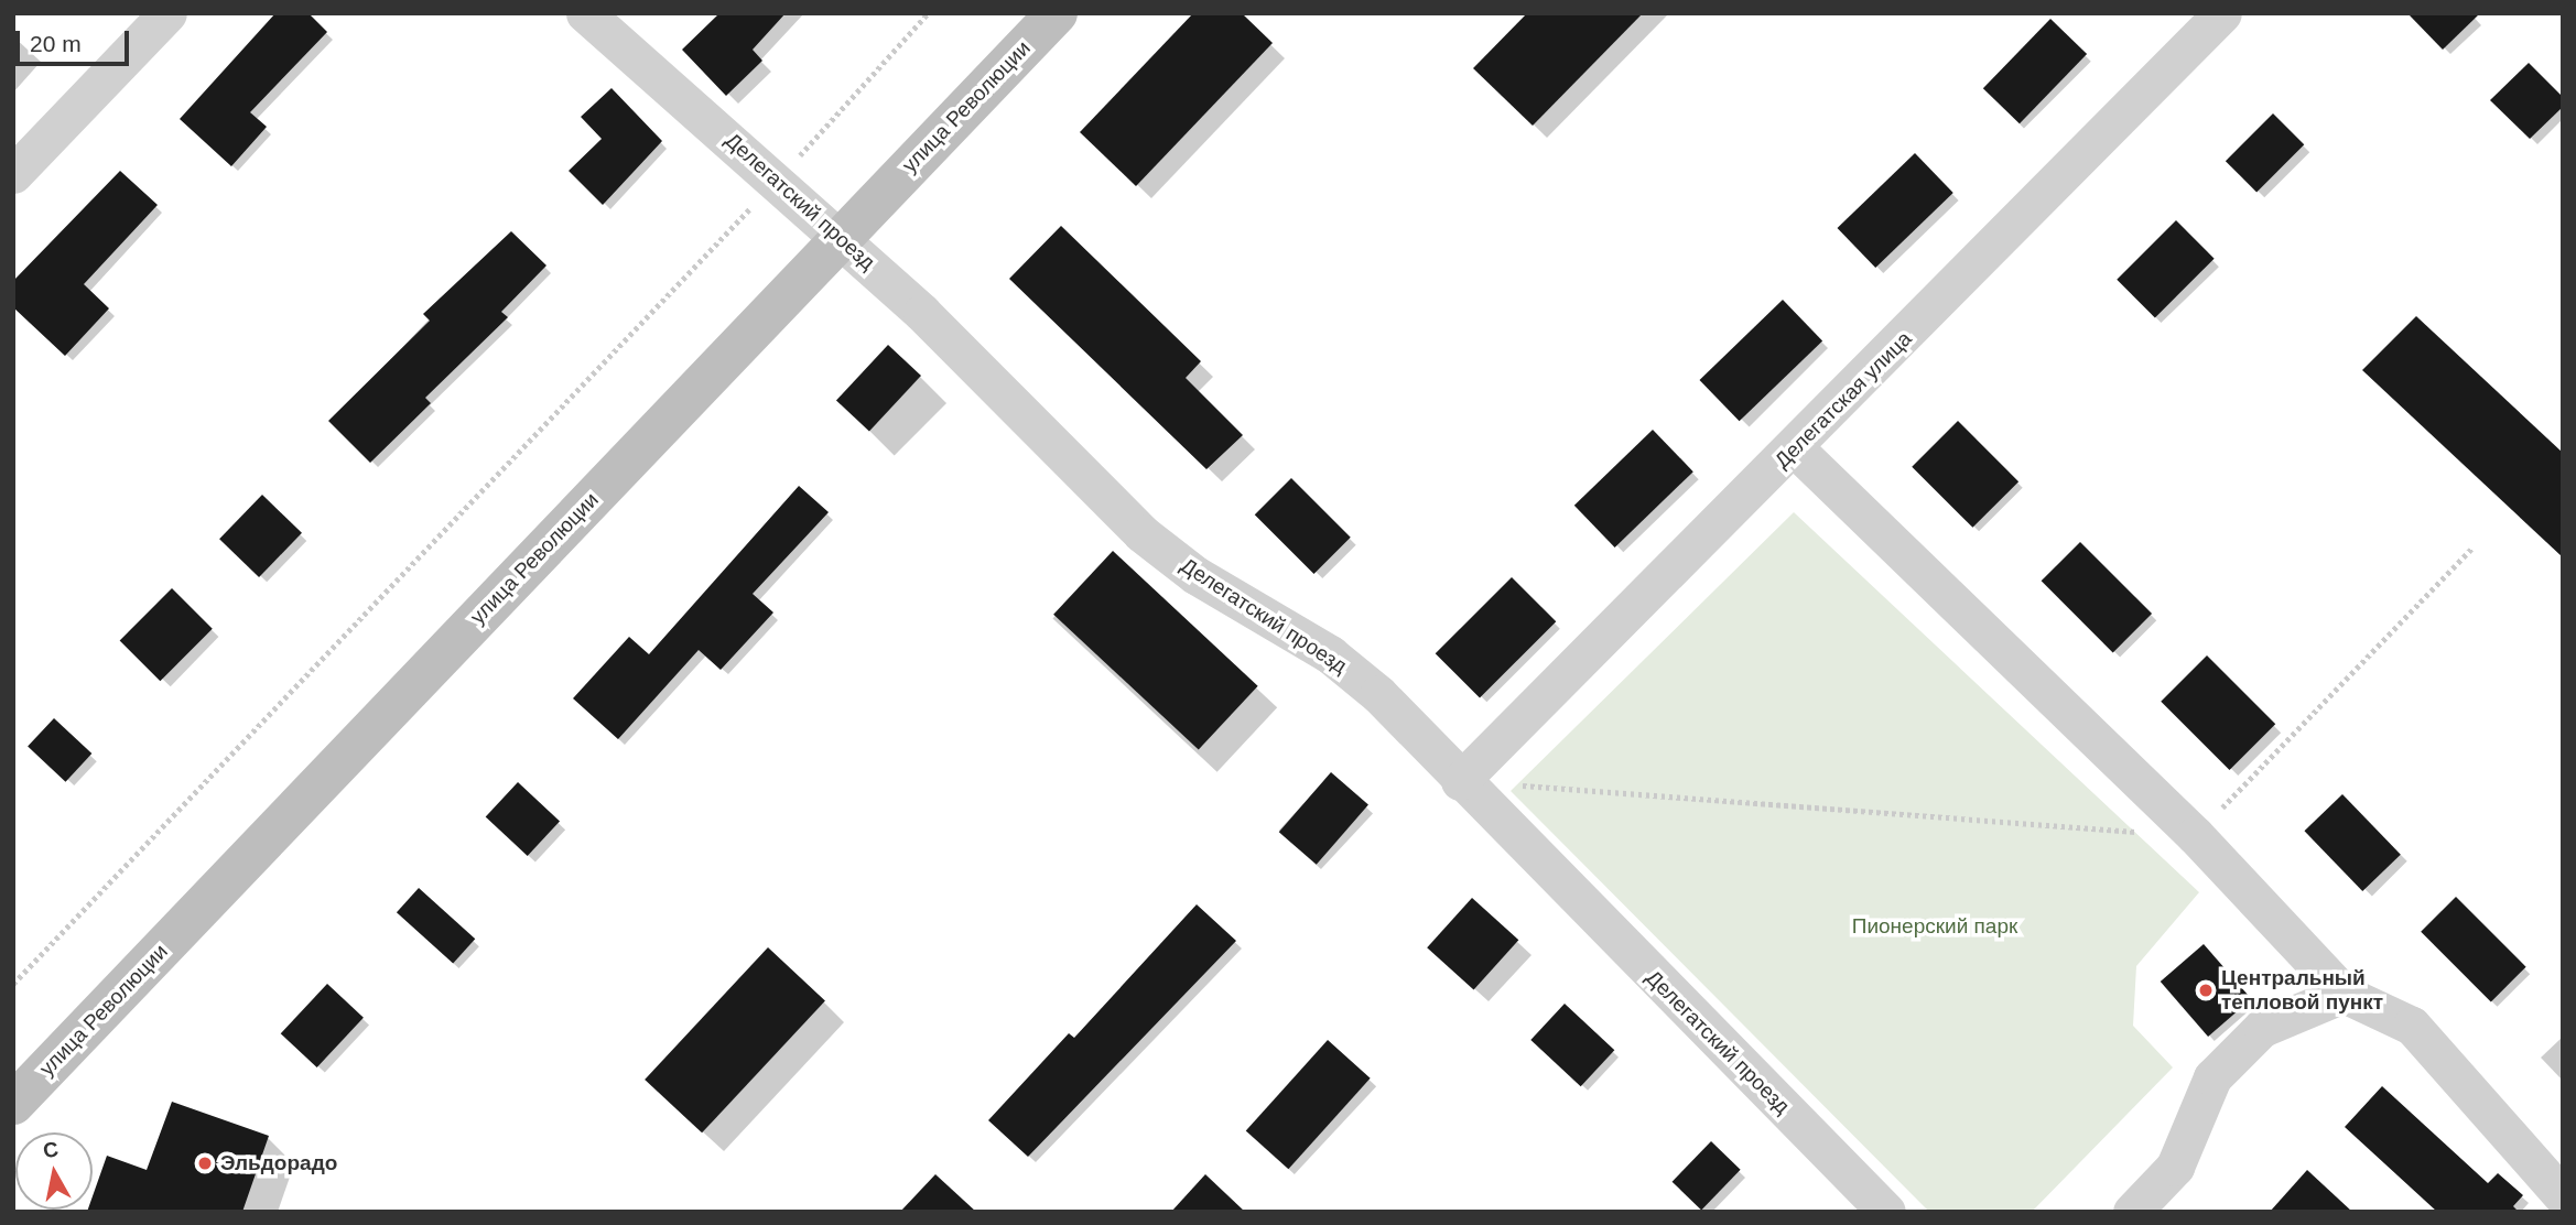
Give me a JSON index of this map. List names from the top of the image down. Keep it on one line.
{"streets":{"main road":["улица Революции"],"street":["Делегатский проезд","Делегатская улица"]},"crossings":[["улица Революции","Делегатский проезд"],["Делегатский проезд","Делегатская улица"]],"parks":["Пионерский парк"],"places":["Центральный тепловой пункт","Эльдорадо"],"scale_bar":"20 m","north":"top"}
